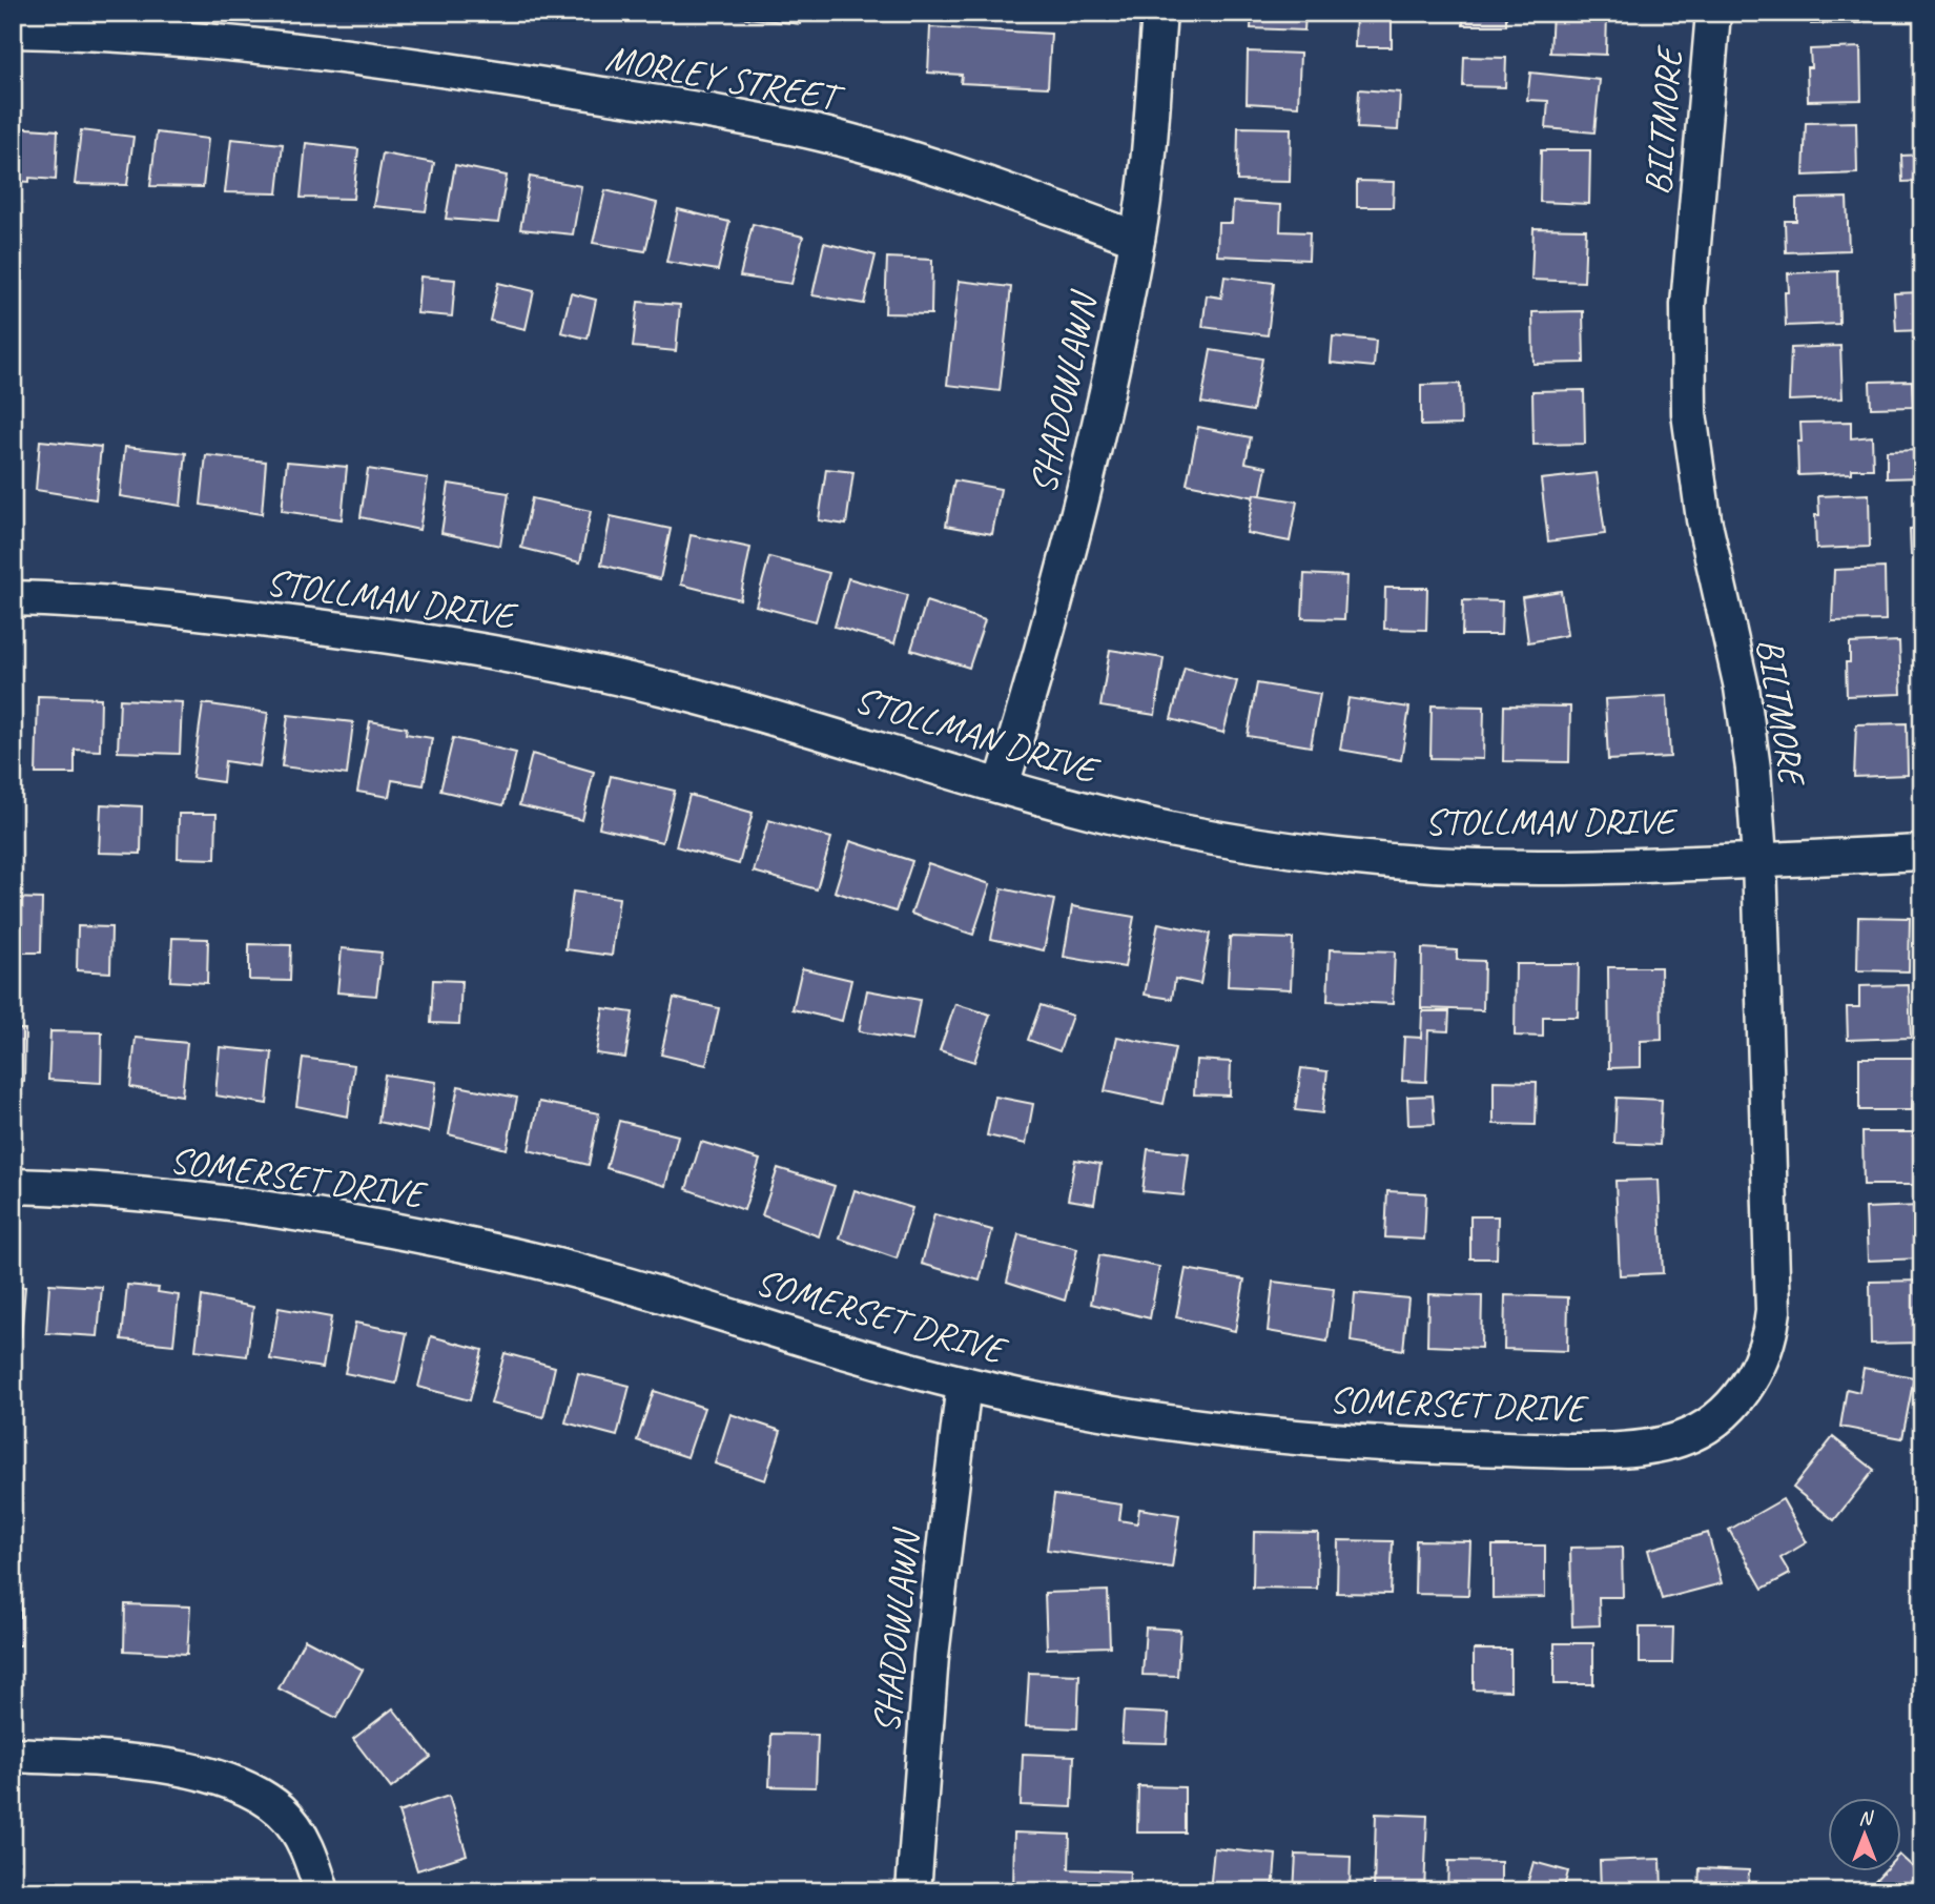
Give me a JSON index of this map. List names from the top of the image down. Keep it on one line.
{"streets":{"street":["MORLEY STREET","BILTMORE","SHADOWLAWN","STOLLMAN DRIVE","SOMERSET DRIVE"]},"crossings":[["MORLEY STREET","SHADOWLAWN"],["BILTMORE","STOLLMAN DRIVE"],["BILTMORE","SOMERSET DRIVE"],["SHADOWLAWN","STOLLMAN DRIVE"],["SHADOWLAWN","SOMERSET DRIVE"]],"north":"top"}
